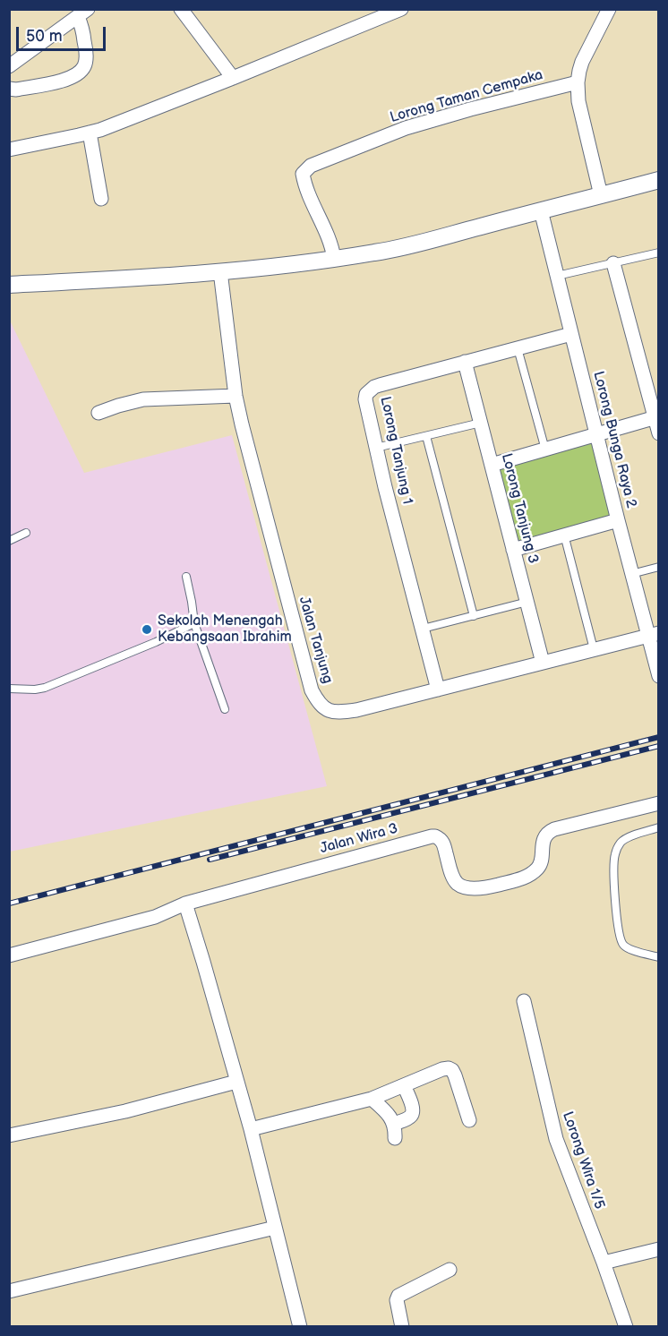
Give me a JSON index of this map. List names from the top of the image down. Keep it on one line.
{"streets":{"street":["Lorong Taman Cempaka","Lorong Bunga Raya 2","Lorong Tanjung 1","Lorong Tanjung 3","Jalan Tanjung","Jalan Wira 3","Lorong Wira 1/5"]},"crossings":[["Lorong Bunga Raya 2","Lorong Tanjung 1"],["Lorong Bunga Raya 2","Jalan Tanjung"],["Lorong Tanjung 1","Lorong Tanjung 3"],["Lorong Tanjung 1","Jalan Tanjung"],["Lorong Tanjung 3","Jalan Tanjung"]],"places":["Sekolah Menengah Kebangsaan Ibrahim"],"scale_bar":"50 m"}
